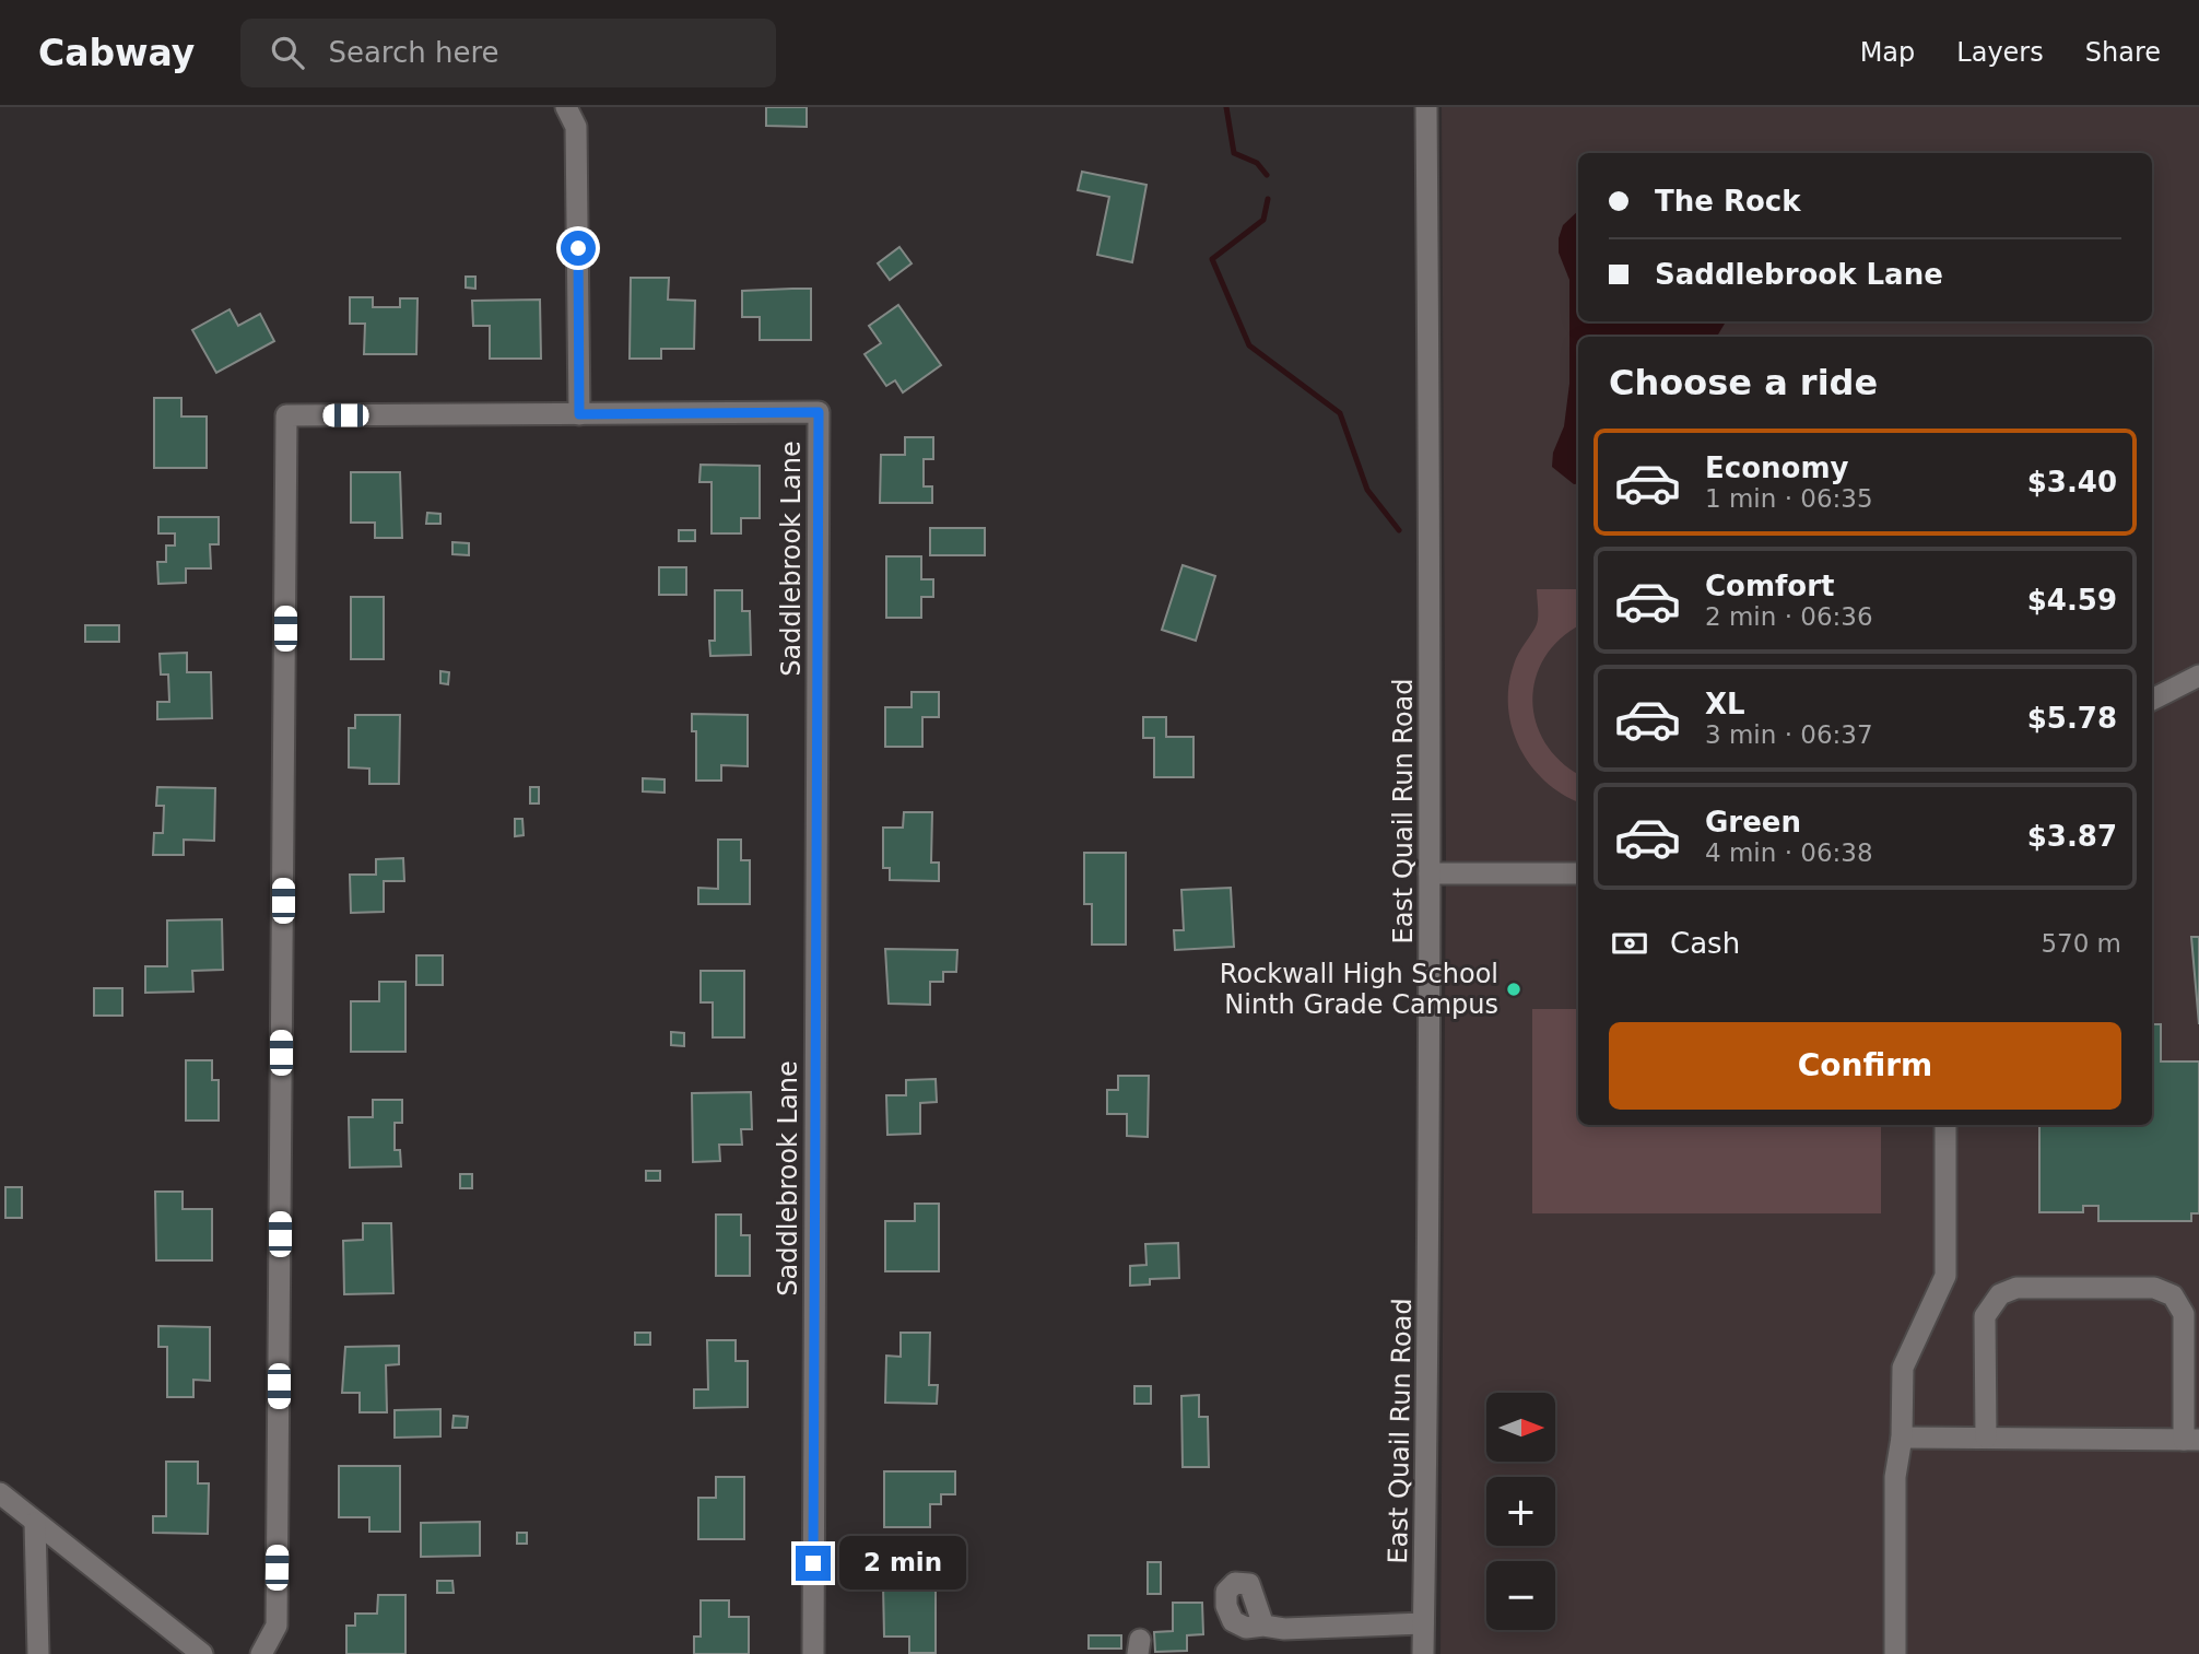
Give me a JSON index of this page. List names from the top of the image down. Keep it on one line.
{"streets":{"street":["Saddlebrook Lane","East Quail Run Road"]},"places":["Rockwall High School Ninth Grade Campus"],"north":"right","page":{"header":"Cabway","search":"Search here","nav":["Map","Layers","Share"],"banner":["The Rock","Saddlebrook Lane"],"heading":"Choose a ride","list":[{"name":"Economy","note":"1 min · 06:35","value":"$3.40"},{"name":"Comfort","note":"2 min · 06:36","value":"$4.59"},{"name":"XL","note":"3 min · 06:37","value":"$5.78"},{"name":"Green","note":"4 min · 06:38","value":"$3.87"}],"pay":["Cash","570 m"],"buttons":"Confirm","map_buttons":["+","−"],"bubble":"2 min"}}
